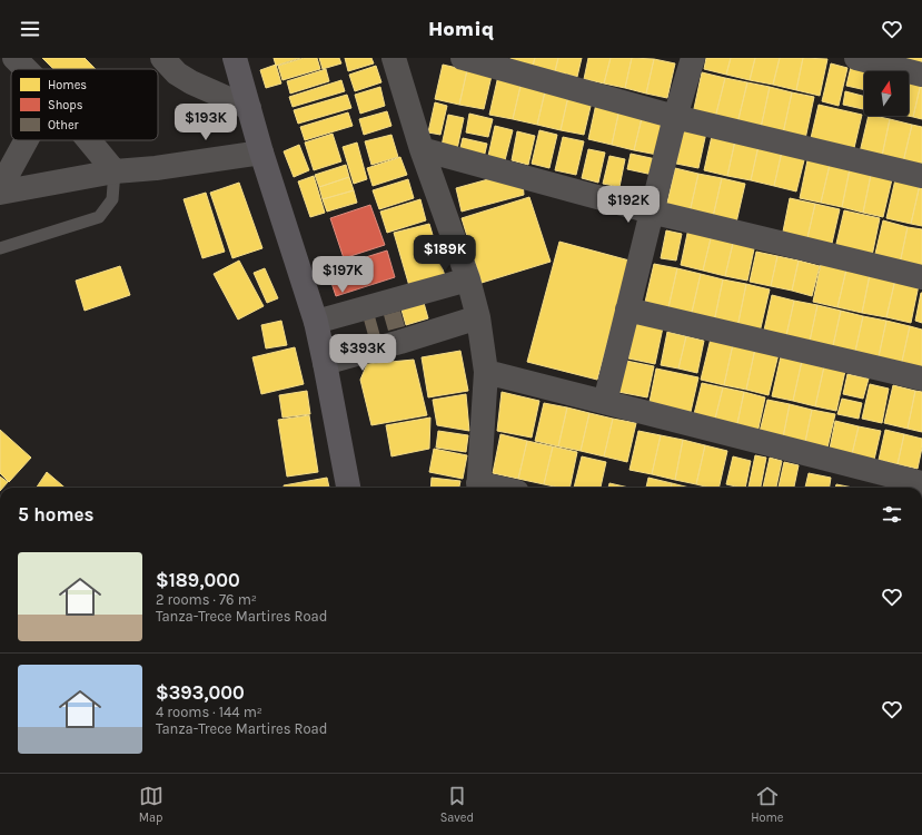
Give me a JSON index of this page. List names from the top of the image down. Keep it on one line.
{"legend":["Homes","Shops","Other"],"north":"top","page":{"header":"Homiq","price":["$193K","$192K","$189K","$197K","$393K"],"heading":"5 homes","list":[{"name":"$189,000","note":"2 rooms · 76 m² · Tanza-Trece Martires Road"},{"name":"$393,000","note":"4 rooms · 144 m² · Tanza-Trece Martires Road"}],"tabs":["Map","Saved","Home"]}}
